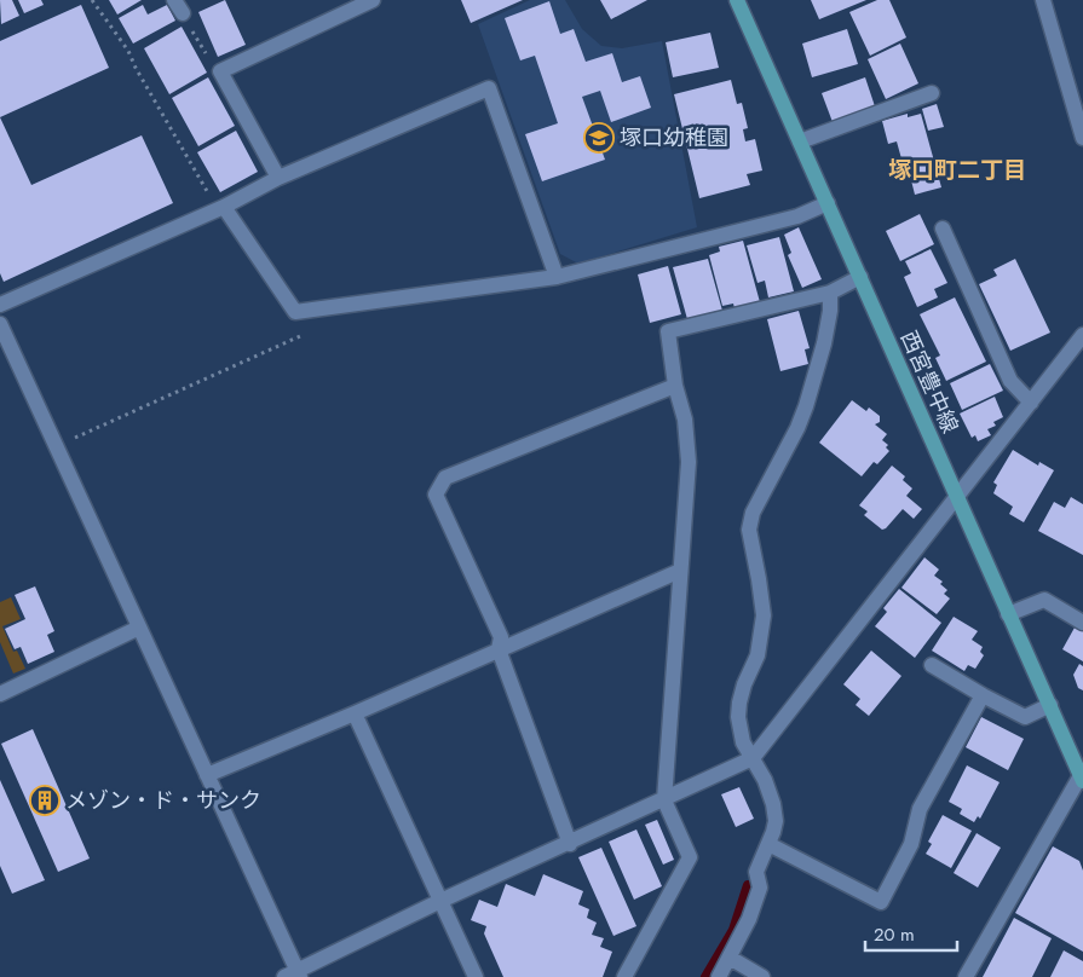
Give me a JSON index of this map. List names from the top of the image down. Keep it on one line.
{"streets":{"main road":["西宮豊中線"]},"districts":["塚口町二丁目"],"places":{"school or university":["塚口幼稚園"],"building":["メゾン・ド・サンク"]},"scale_bar":"20 m"}
